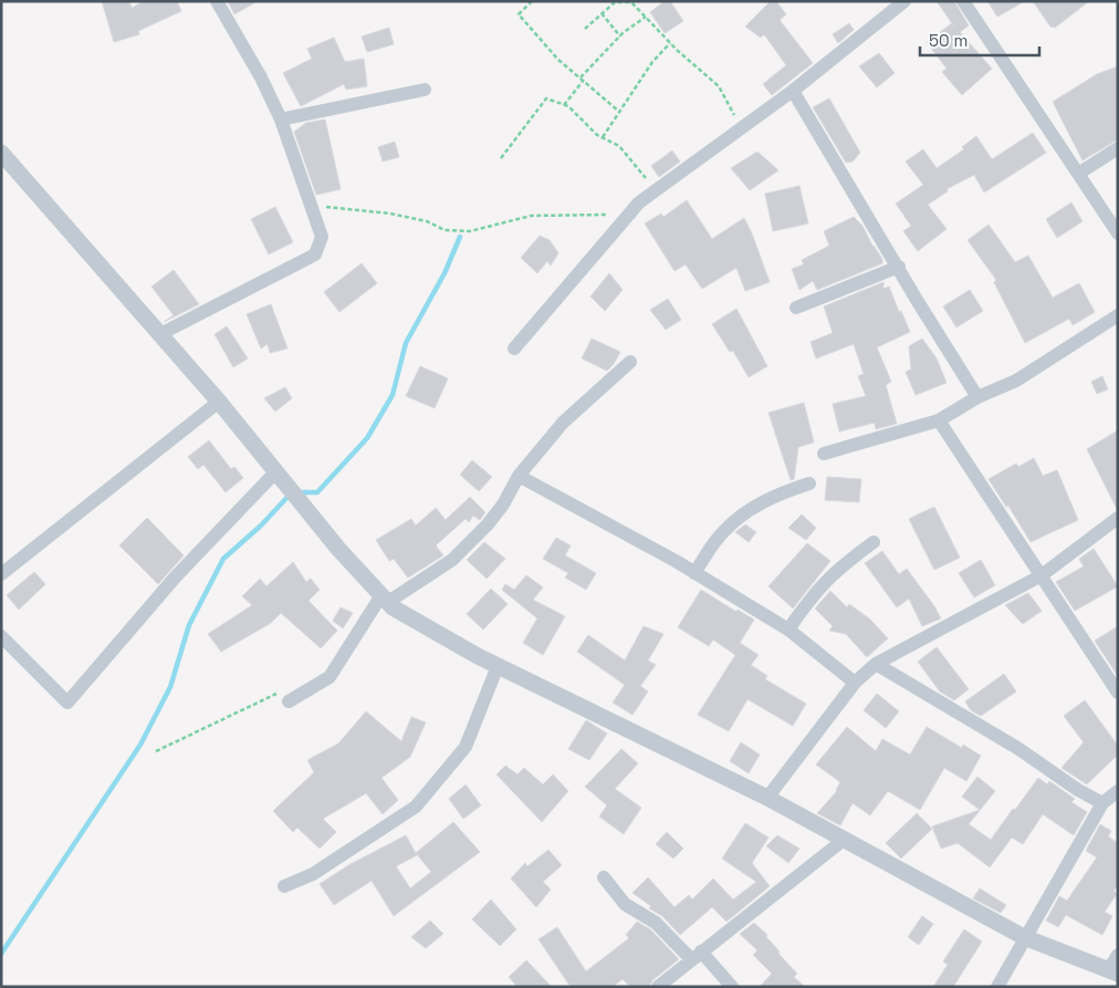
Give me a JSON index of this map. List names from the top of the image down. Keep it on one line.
{"scale_bar":"50 m"}
